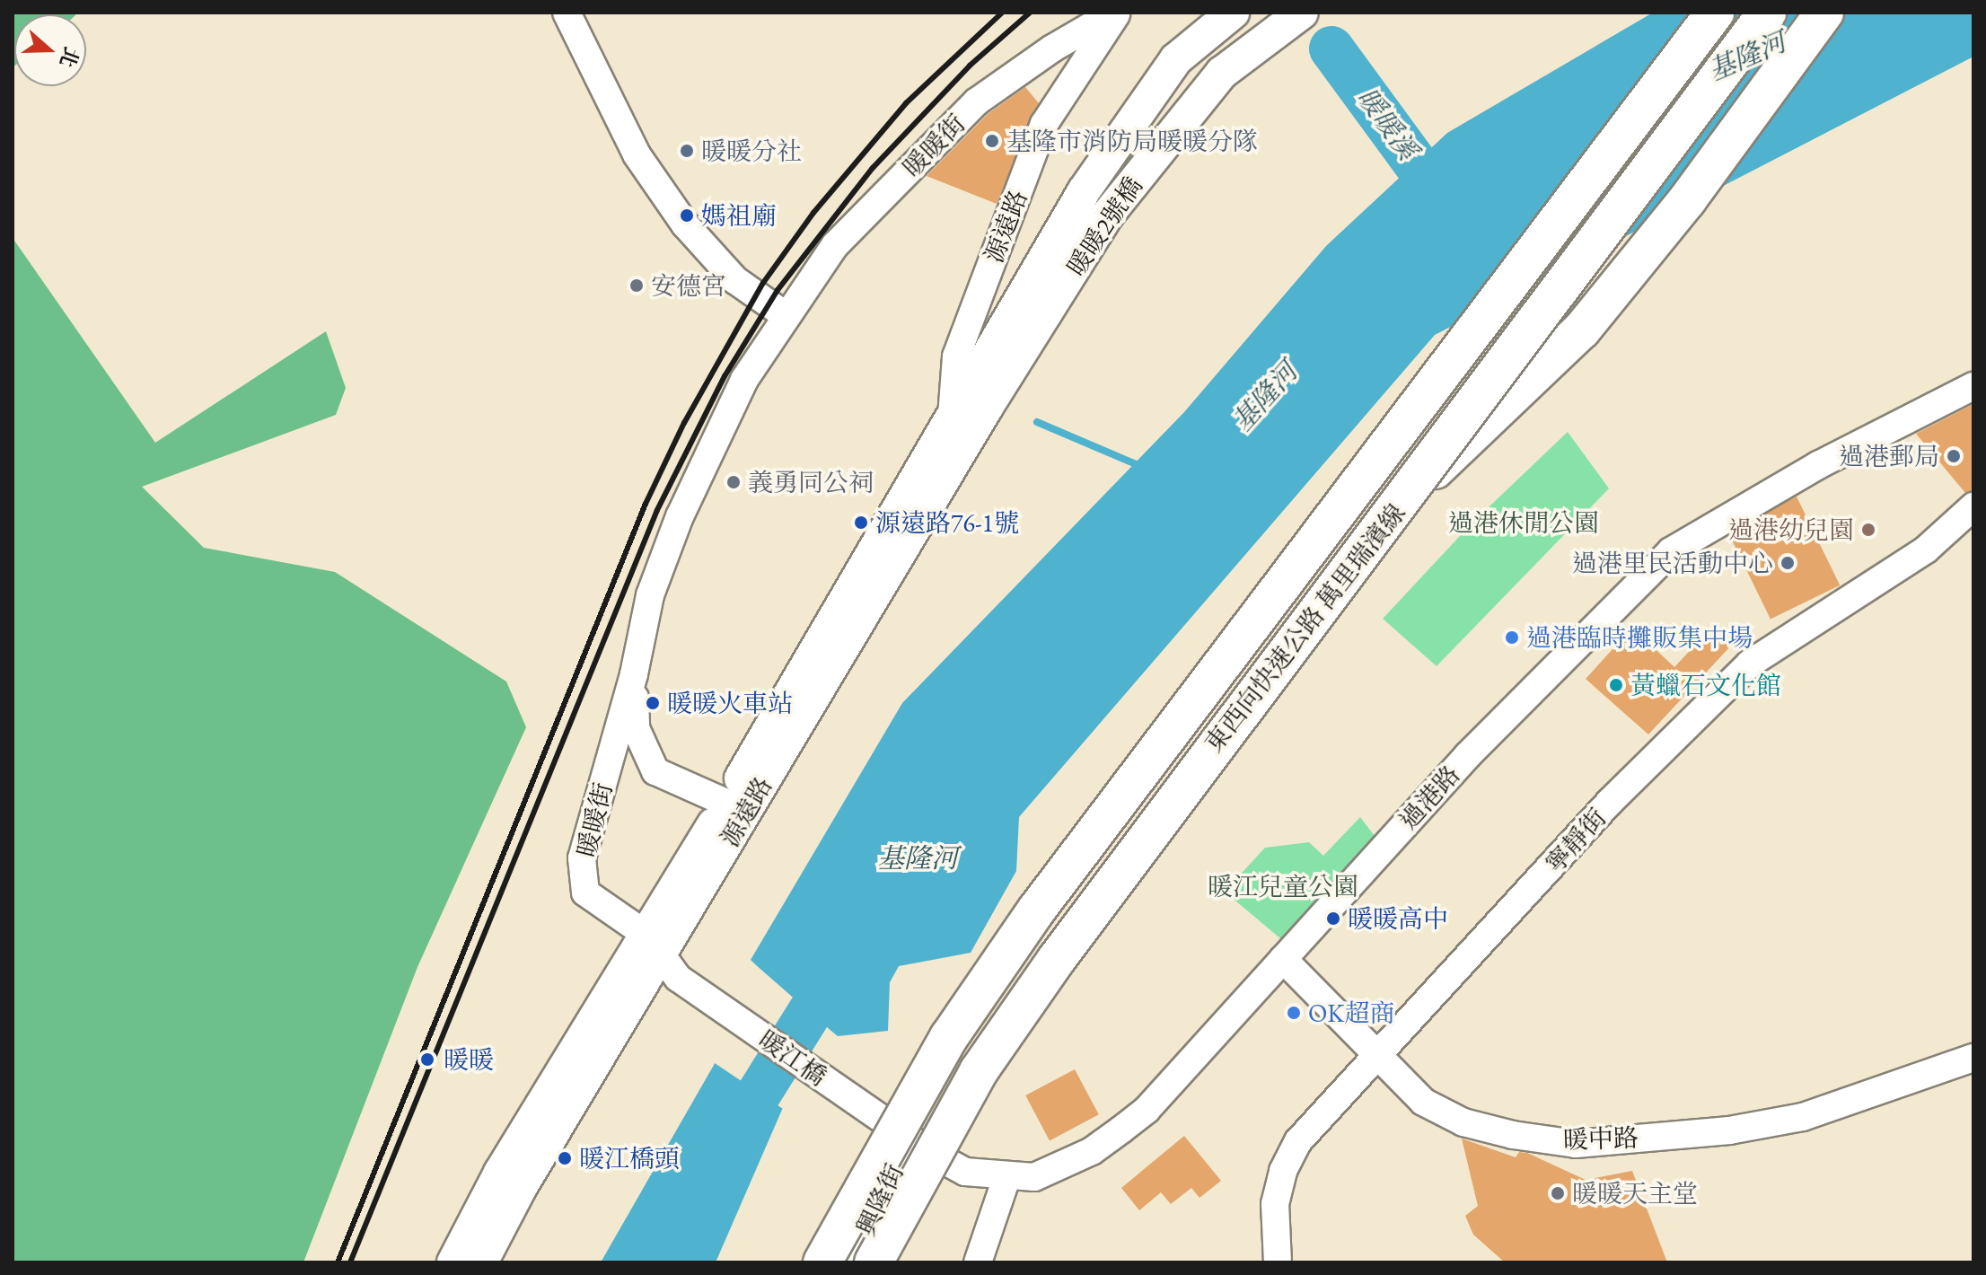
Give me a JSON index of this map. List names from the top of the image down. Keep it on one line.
{"streets":{"highway":["東西向快速公路 萬里瑞濱線"],"main road":["源遠路","暖暖2號橋"],"street":["暖暖街","過港路","寧靜街","暖江橋","暖中路","興隆街"]},"crossings":[["暖暖街","源遠路"],["暖暖街","暖江橋"],["源遠路","暖暖2號橋"],["源遠路","暖江橋"],["過港路","暖江橋"],["過港路","暖中路"],["過港路","興隆街"],["寧靜街","暖中路"],["暖江橋","興隆街"]],"water":["基隆河","暖暖溪"],"parks":["過港休閒公園","暖江兒童公園"],"places":["基隆市消防局暖暖分隊","暖暖分社","媽祖廟","安德宮","過港郵局","義勇同公祠","源遠路76-1號","過港幼兒園","過港里民活動中心","過港臨時攤販集中場","黃蠟石文化館","暖暖火車站","暖暖高中","OK超商","暖暖","暖江橋頭","暖暖天主堂"],"north":"right"}
